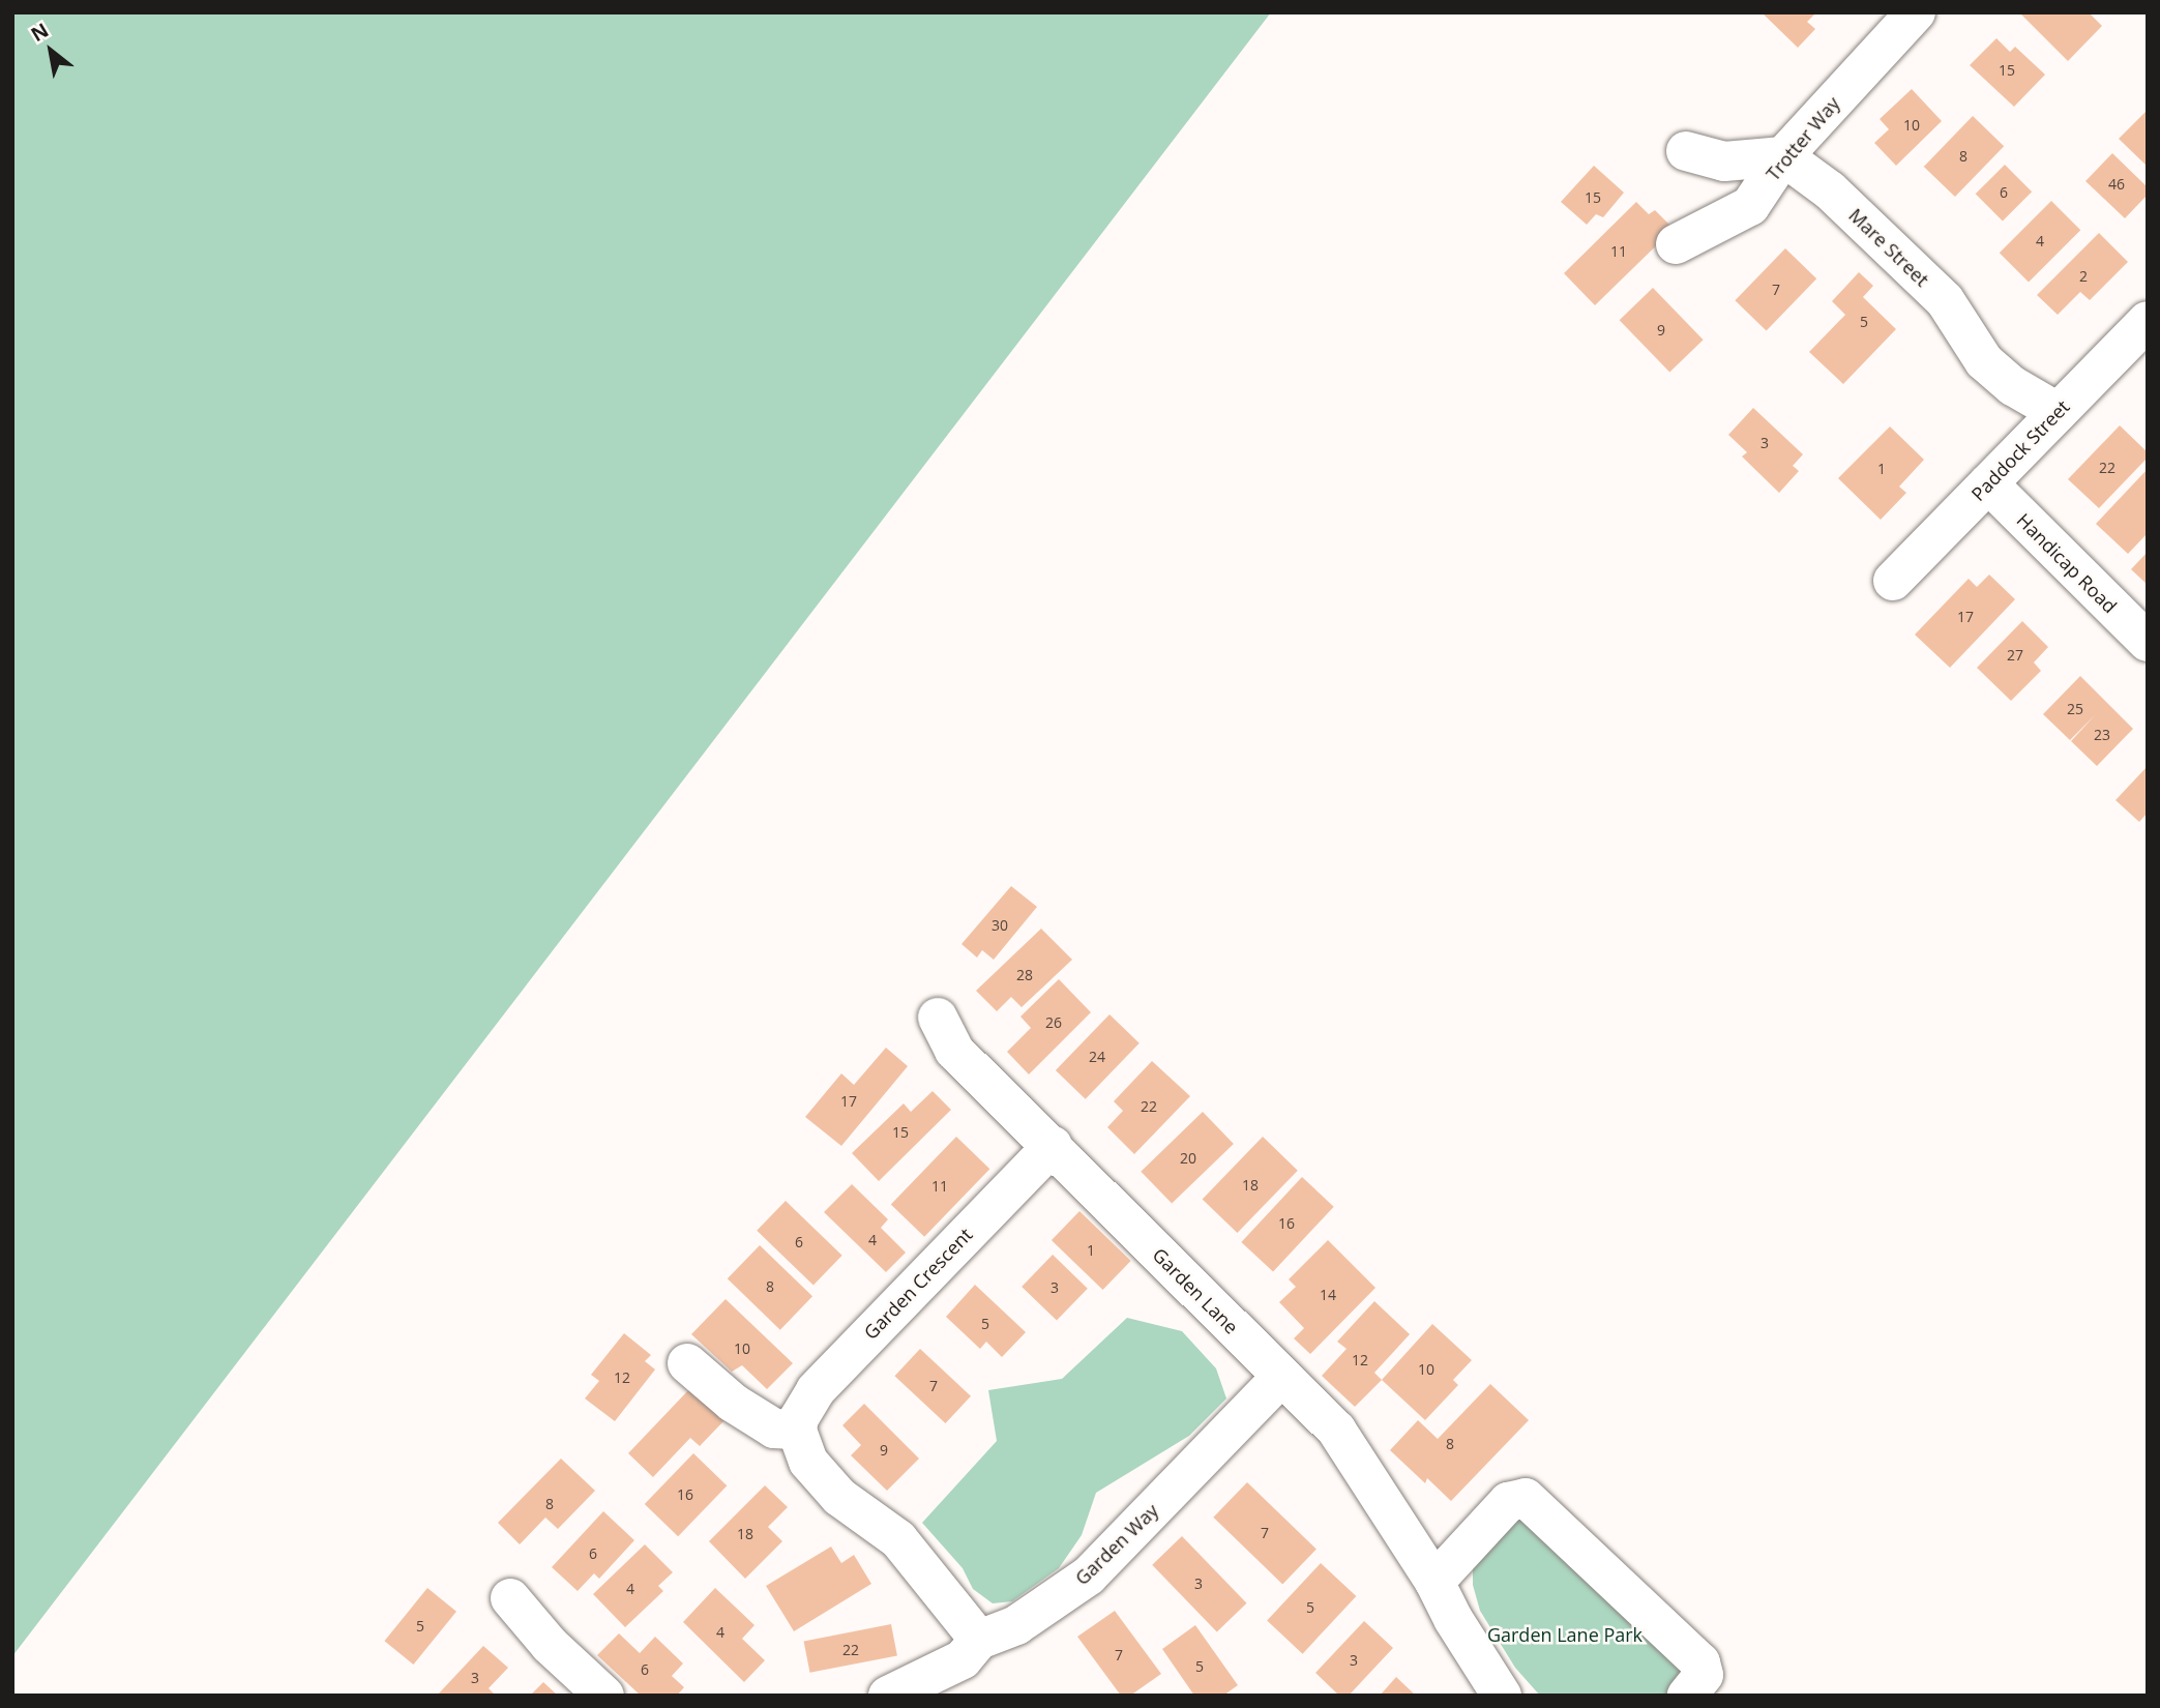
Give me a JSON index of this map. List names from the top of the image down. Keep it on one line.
{"streets":{"street":["Trotter Way","Mare Street","Paddock Street","Handicap Road","Garden Crescent","Garden Lane","Garden Way"]},"crossings":[["Trotter Way","Mare Street"],["Mare Street","Paddock Street"],["Paddock Street","Handicap Road"],["Garden Crescent","Garden Lane"],["Garden Lane","Garden Way"]],"parks":["Garden Lane Park"],"house_numbers":["15","10","8","46","6","15","4","11","2","7","5","9","3","22","1","17","27","25","23","30","28","26","24","17","22","15","20","18","11","16","4","6","1","8","3","14","5","10","12","10","12","7","8","9","16","8","7","18","6","3","4","5","5","4","22","7","3","5","6","3"],"north":"top left"}
